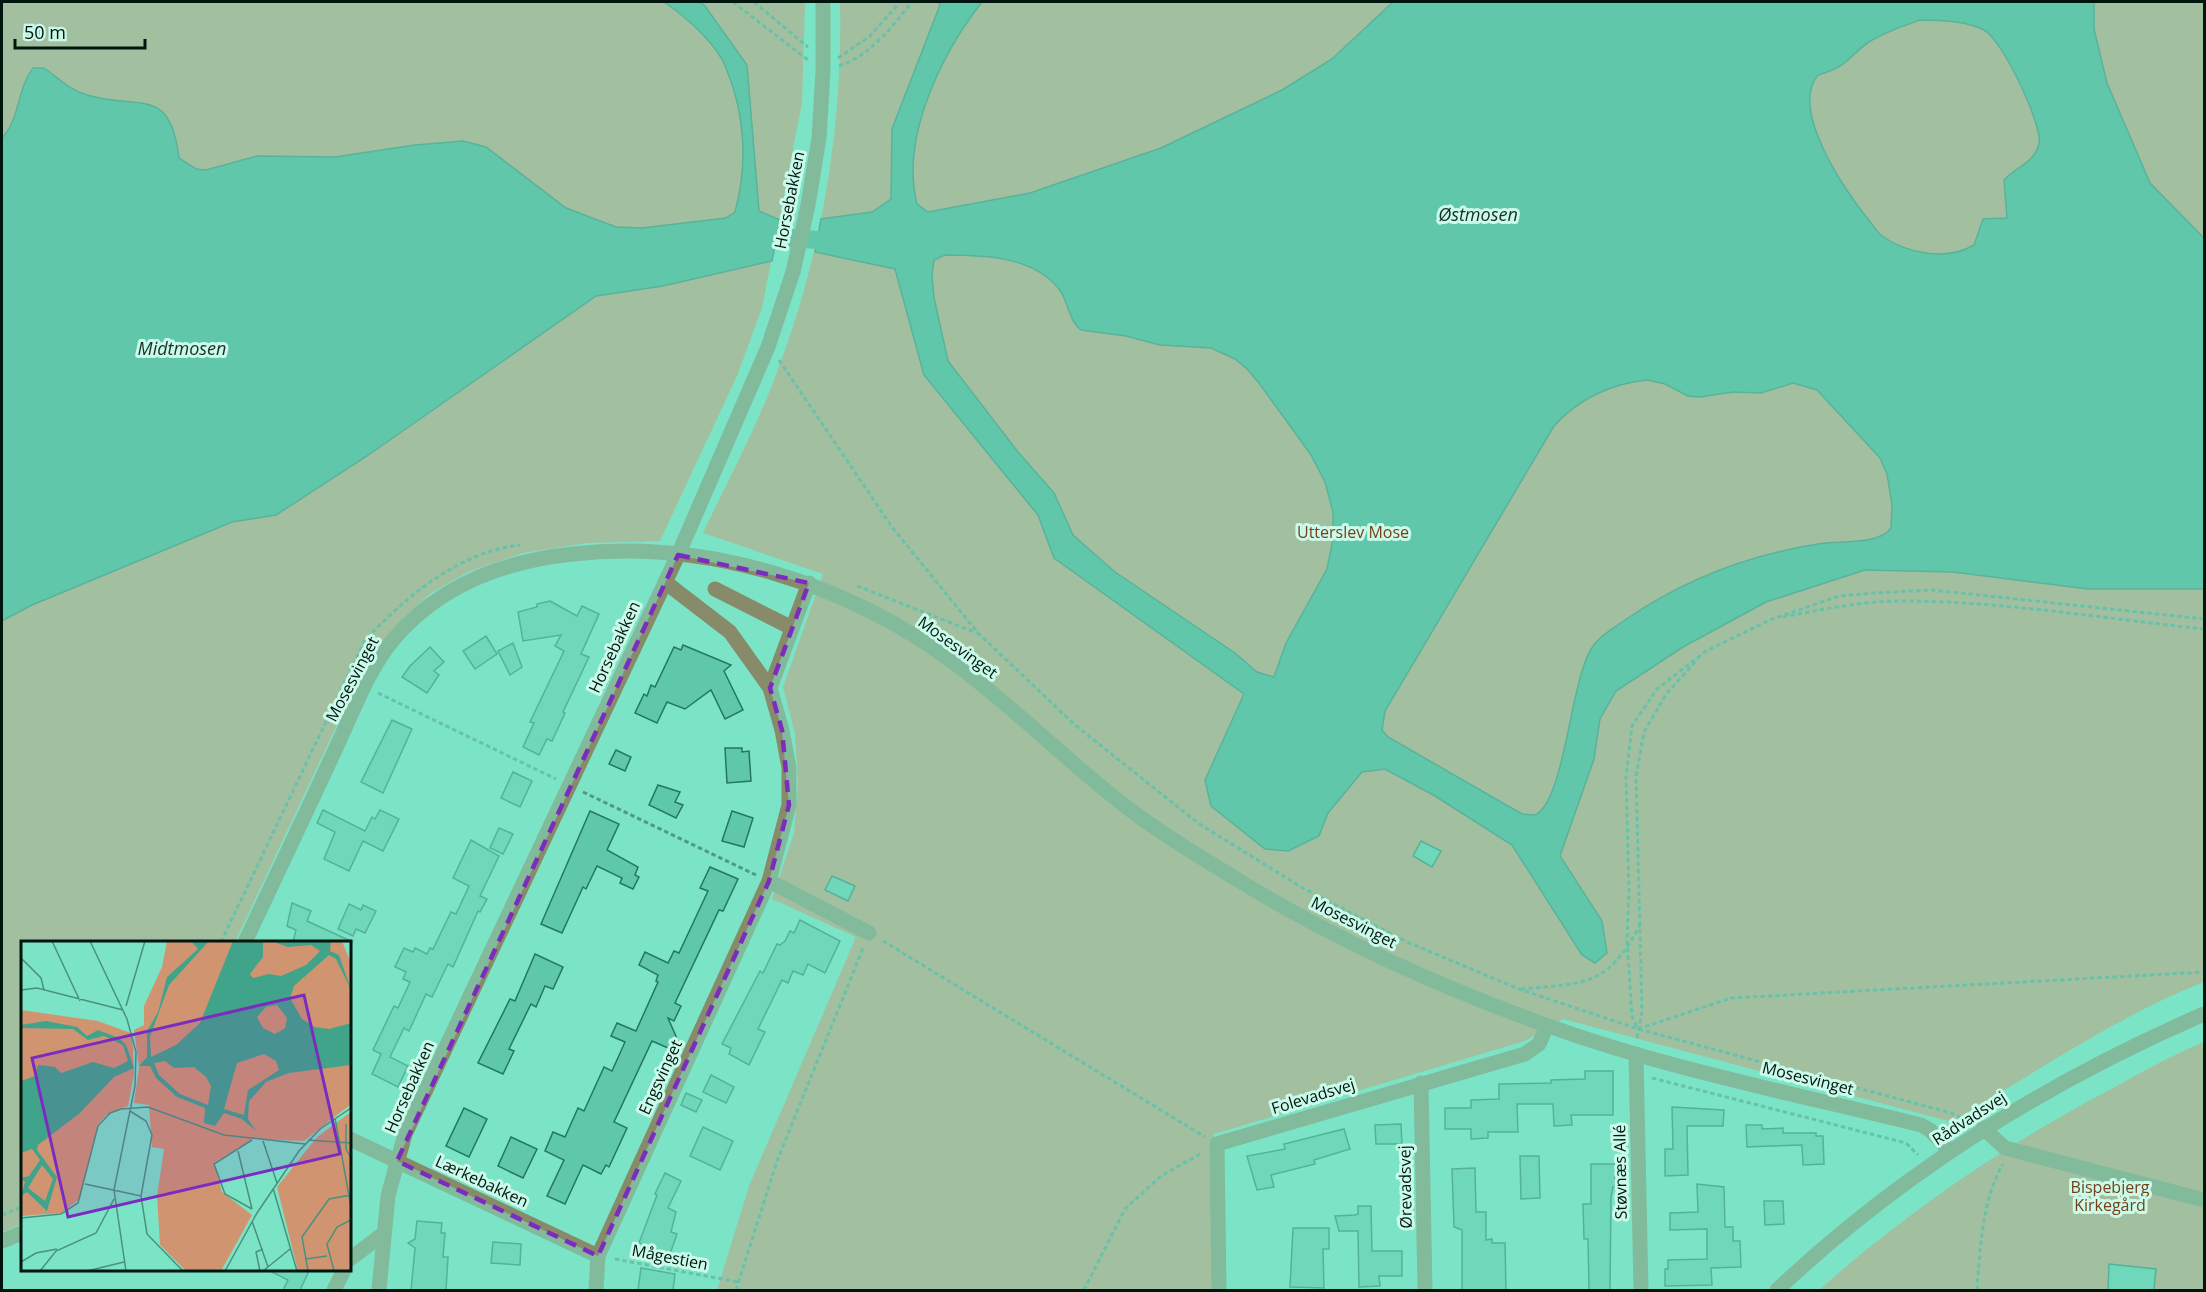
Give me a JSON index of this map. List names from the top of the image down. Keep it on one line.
{"streets":{"street":["Horsebakken","Mosesvinget","Engsvinget","Folevadsvej","Rådvadsvej","Støvnæs Allé","Lærkebakken","Ørevadsvej"],"path":["Mågestien"]},"crossings":[["Horsebakken","Mosesvinget"],["Horsebakken","Engsvinget"],["Horsebakken","Lærkebakken"],["Mosesvinget","Folevadsvej"],["Mosesvinget","Rådvadsvej"],["Mosesvinget","Støvnæs Allé"],["Engsvinget","Lærkebakken"],["Engsvinget","Mågestien"],["Folevadsvej","Ørevadsvej"],["Lærkebakken","Mågestien"]],"water":["Østmosen","Midtmosen"],"parks":["Utterslev Mose","Bispebjerg Kirkegård"],"scale_bar":"50 m"}
